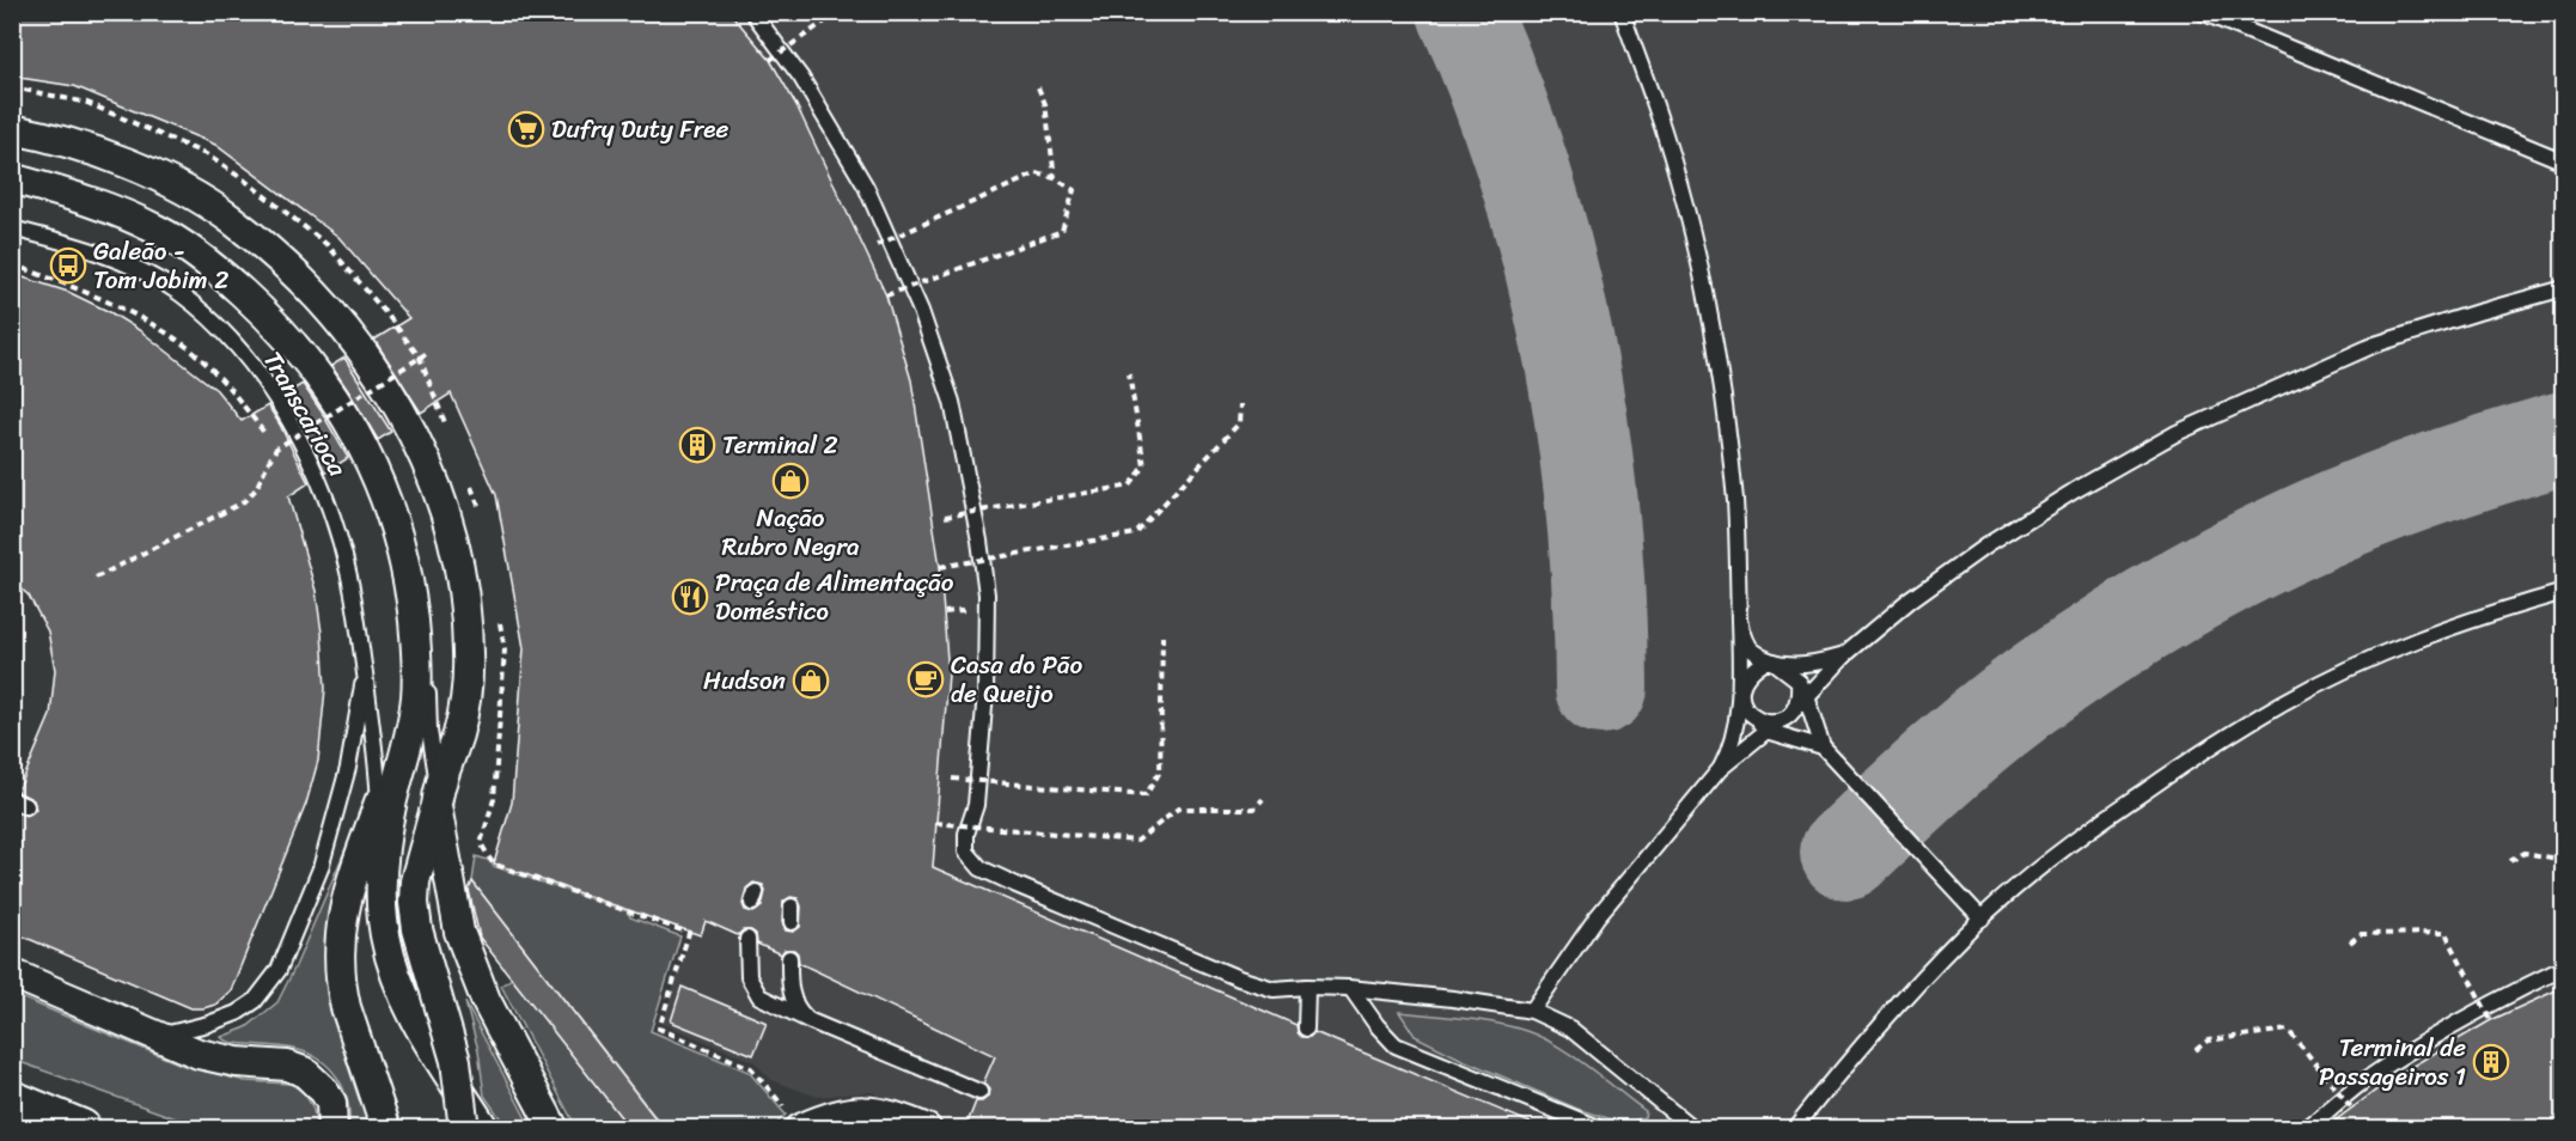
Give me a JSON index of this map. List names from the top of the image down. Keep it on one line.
{"streets":{"lane":["Transcarioca"]},"places":{"supermarket":["Dufry Duty Free"],"bus stop":["Galeão - Tom Jobim 2"],"building":["Terminal 2","Terminal de Passageiros 1"],"shop":["Nação Rubro Negra","Hudson"],"restaurant":["Praça de Alimentação Doméstico"],"cafe":["Casa do Pão de Queijo"]}}
